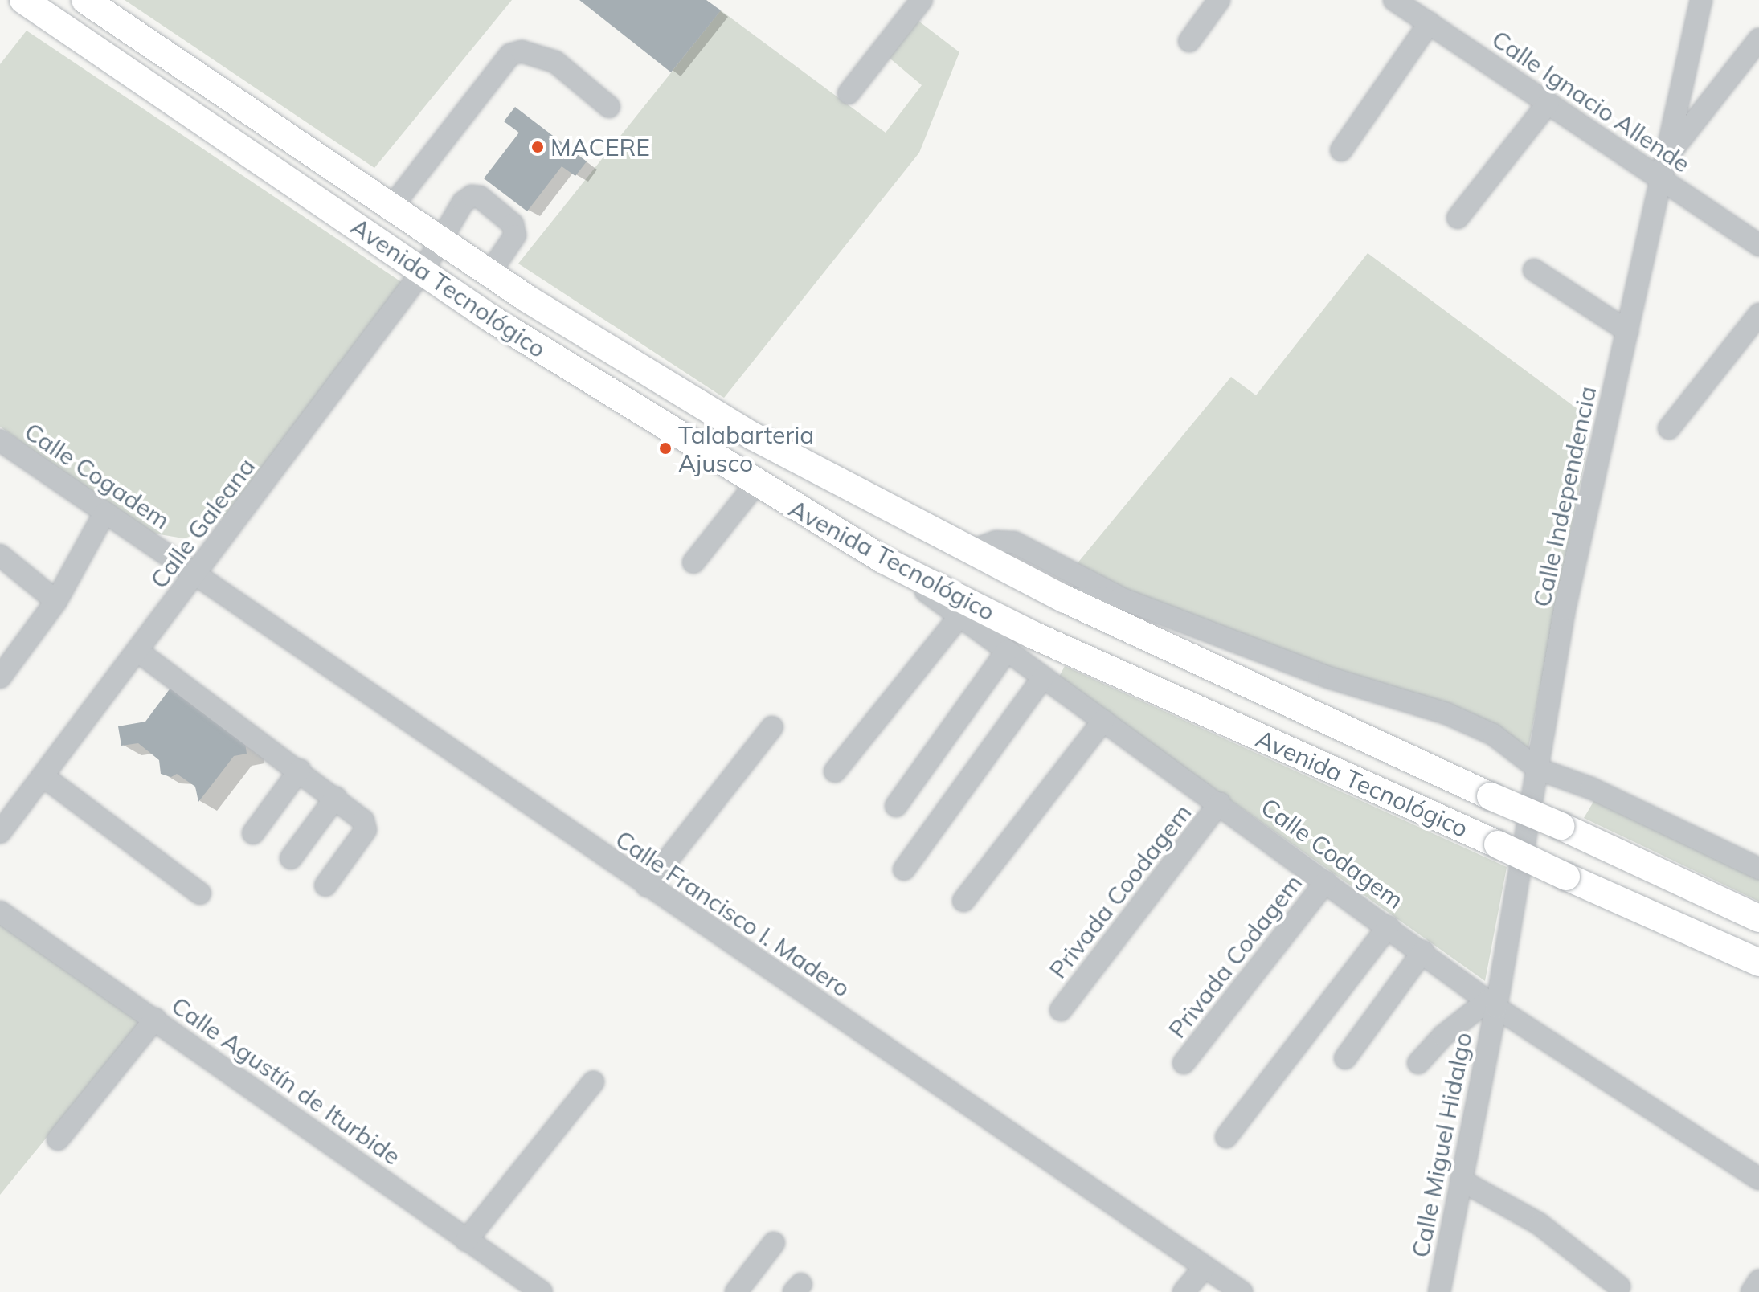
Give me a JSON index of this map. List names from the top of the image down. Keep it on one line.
{"streets":{"main road":["Avenida Tecnológico"],"street":["Calle Ignacio Allende","Calle Cogadem","Calle Independencia","Calle Galeana","Calle Codagem","Privada Coodagem","Calle Francisco I. Madero","Privada Codagem","Calle Agustín de Iturbide","Calle Miguel Hidalgo"]},"crossings":[["Calle Ignacio Allende","Calle Independencia"],["Avenida Tecnológico","Calle Galeana"],["Avenida Tecnológico","Calle Codagem"],["Calle Cogadem","Calle Galeana"],["Calle Cogadem","Calle Francisco I. Madero"],["Calle Independencia","Calle Codagem"],["Calle Independencia","Calle Miguel Hidalgo"],["Calle Galeana","Calle Francisco I. Madero"],["Calle Codagem","Privada Coodagem"],["Calle Codagem","Privada Codagem"],["Calle Codagem","Calle Miguel Hidalgo"]],"places":["MACERE","Talabarteria Ajusco"]}
